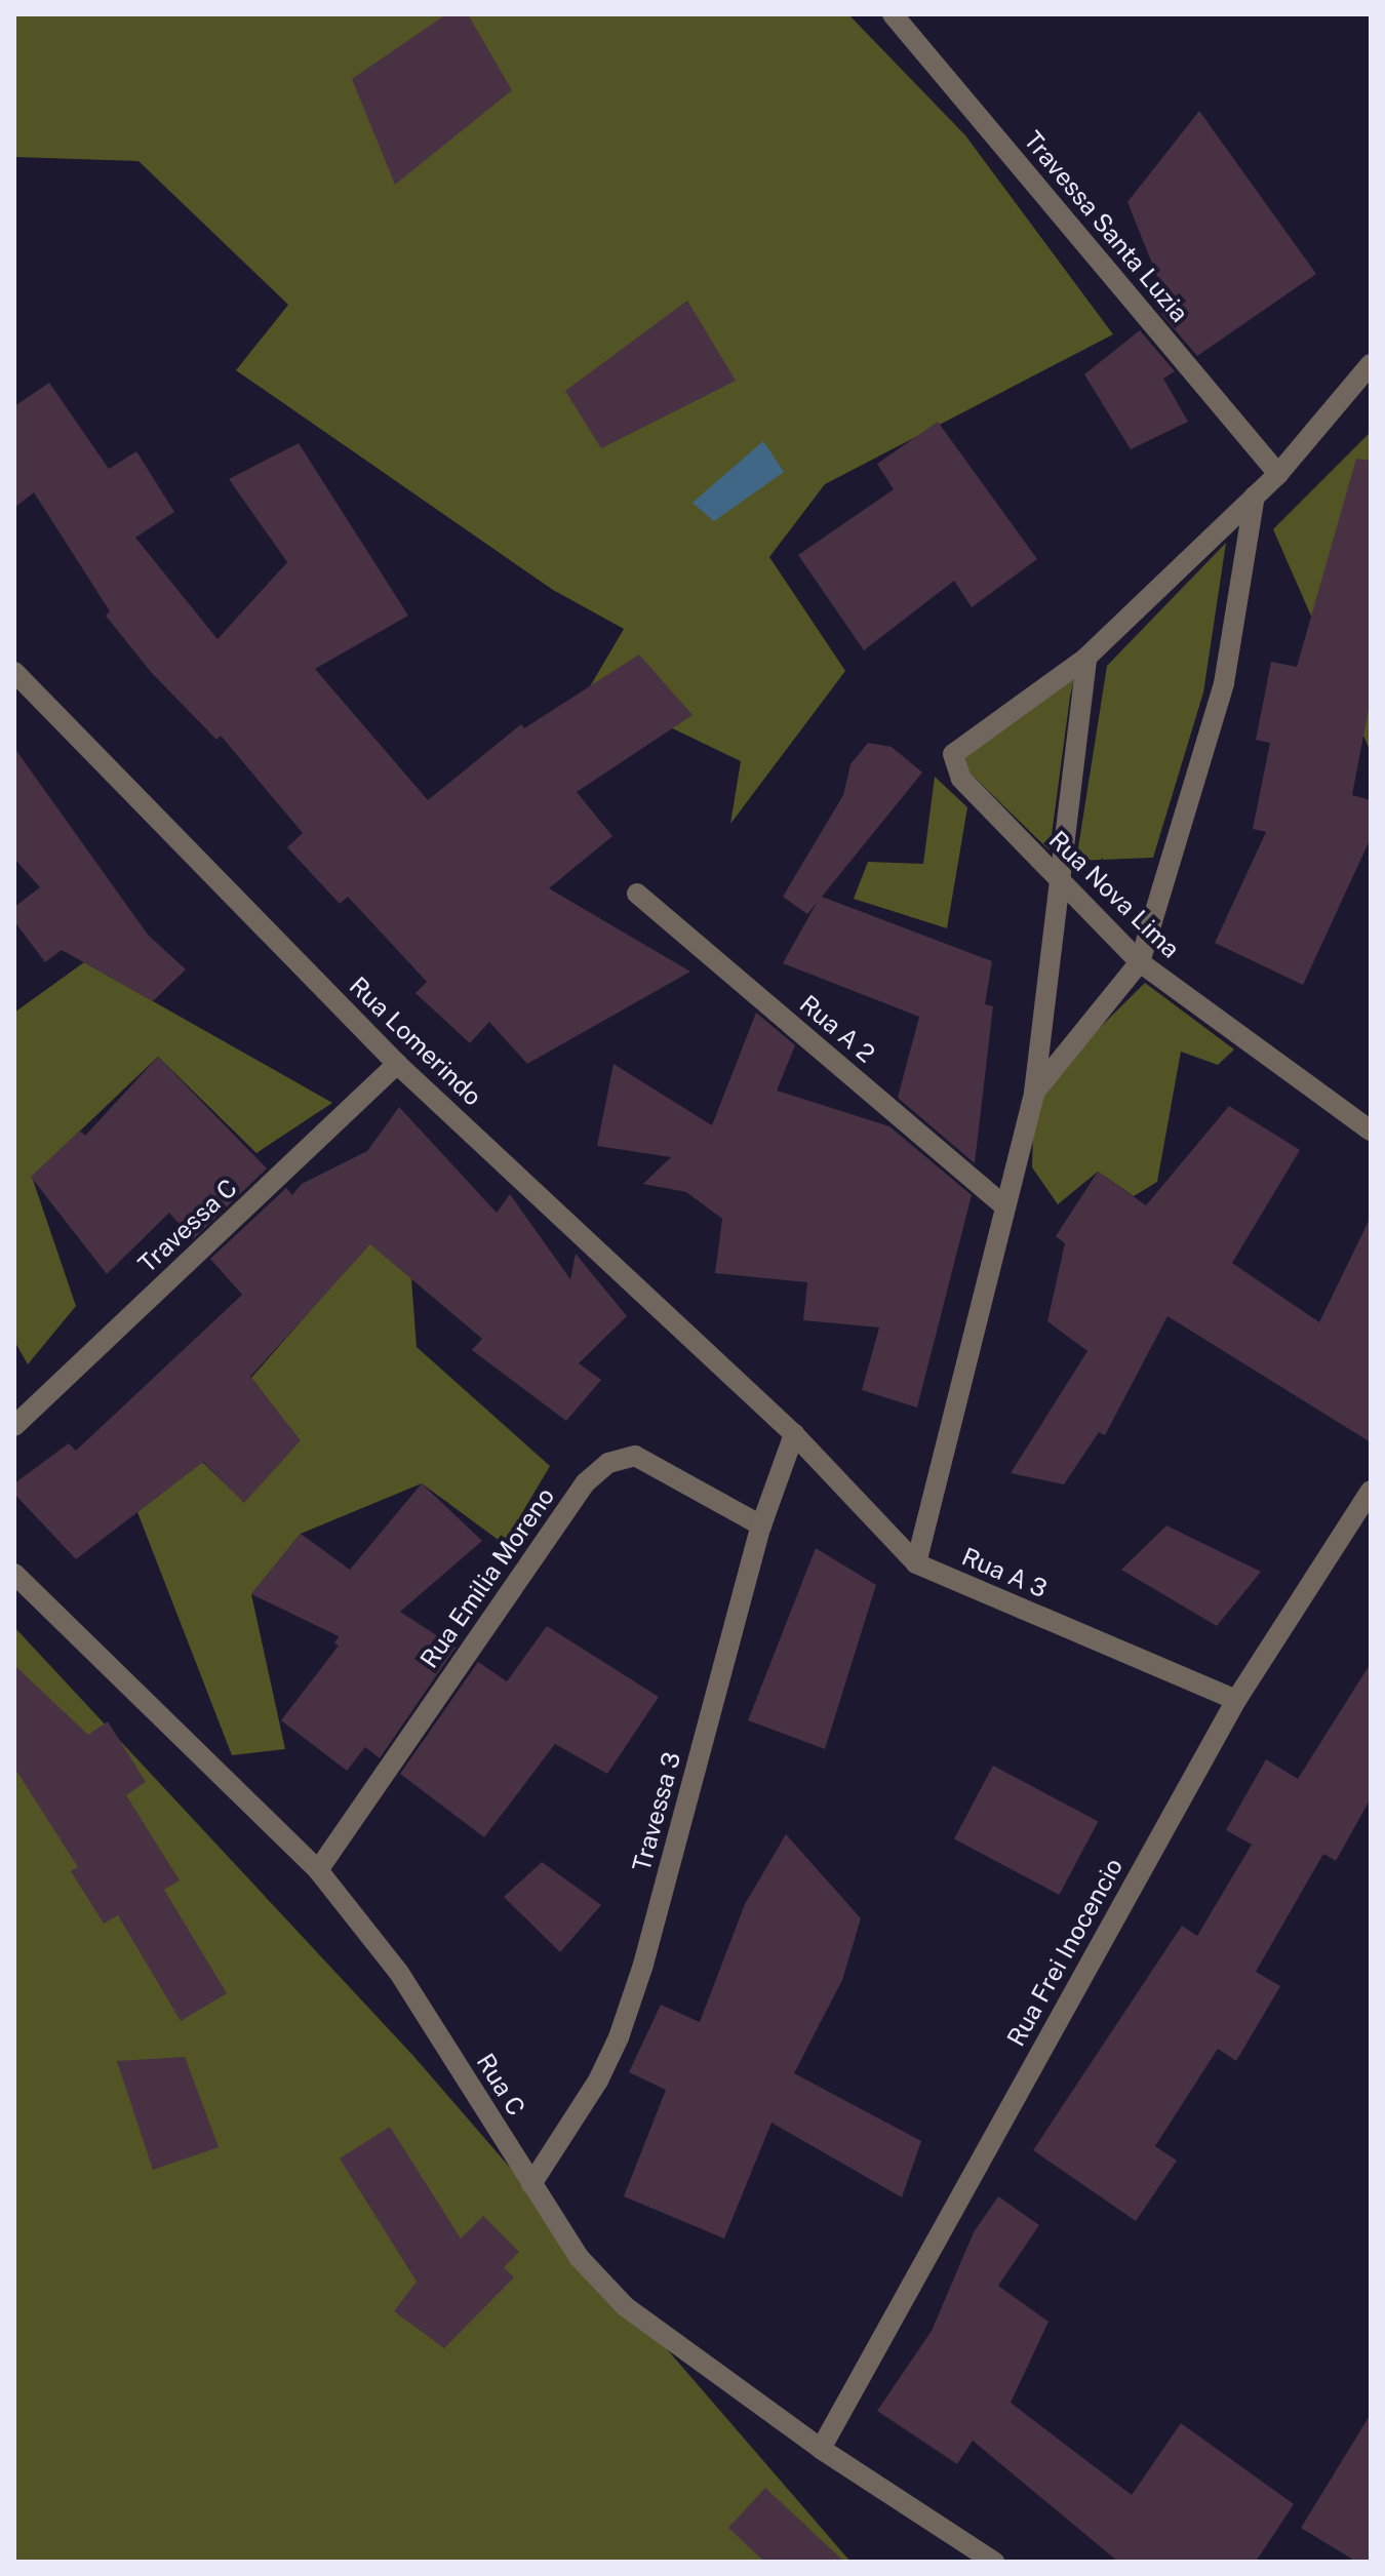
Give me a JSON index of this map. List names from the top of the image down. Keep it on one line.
{"streets":{"street":["Travessa Santa Luzia","Rua Nova Lima","Rua A 2","Rua Lomerindo","Travessa C","Rua A 3","Rua Emilia Moreno","Travessa 3","Rua Frei Inocencio","Rua C"]},"crossings":[["Rua Lomerindo","Travessa C"],["Rua Lomerindo","Rua A 3"],["Rua Lomerindo","Travessa 3"],["Rua A 3","Travessa 3"],["Rua A 3","Rua Frei Inocencio"],["Rua Emilia Moreno","Travessa 3"],["Rua Emilia Moreno","Rua C"],["Travessa 3","Rua C"],["Rua Frei Inocencio","Rua C"]]}
